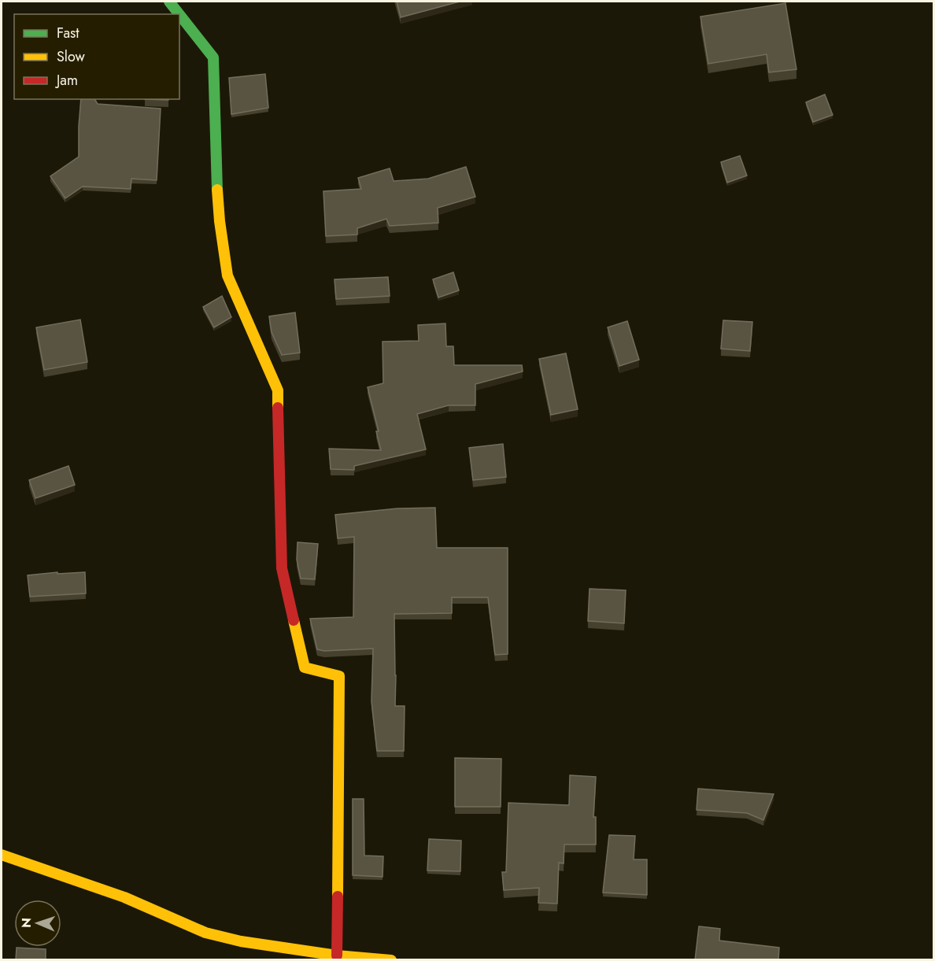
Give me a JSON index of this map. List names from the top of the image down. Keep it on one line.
{"legend":["Fast","Slow","Jam"],"north":"left"}
